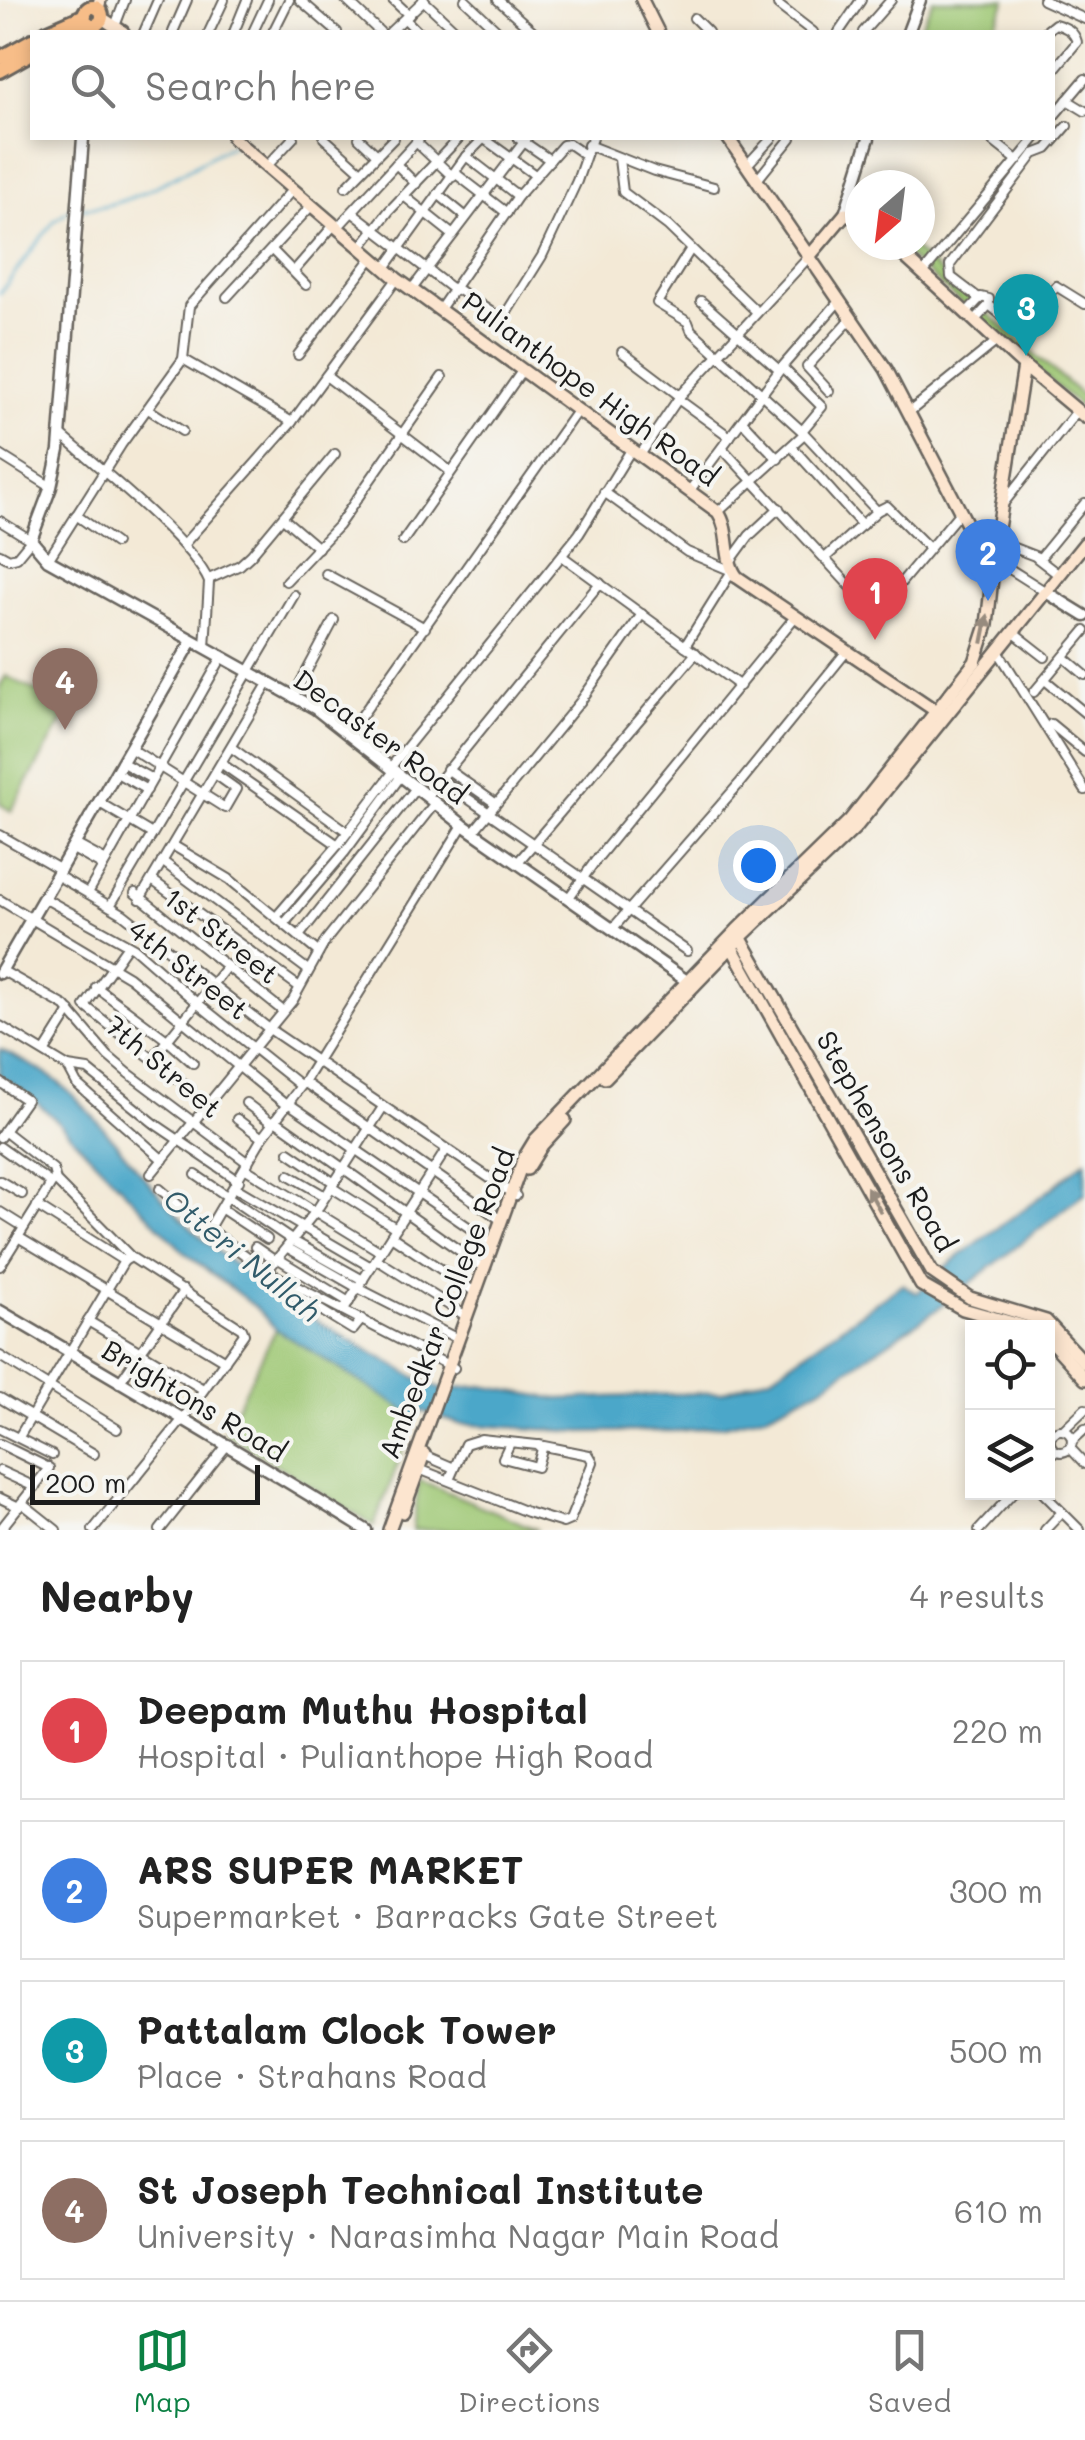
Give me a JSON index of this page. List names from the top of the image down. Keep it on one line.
{"streets":{"main road":["Pulianthope High Road","Stephensons Road","Ambedkar College Road"],"street":["Decaster Road","1st Street","4th Street","7th Street","Brightons Road"]},"crossings":[["Decaster Road","Ambedkar College Road"],["4th Street","Ambedkar College Road"],["Stephensons Road","Ambedkar College Road"]],"water":["Otteri Nullah"],"scale_bar":"200 m","north":"bottom left","page":{"search":"Search here","pins":["3","2","1","4"],"scale":"200 m","heading":["Nearby","4 results"],"list":[{"mark":"1","name":"Deepam Muthu Hospital","note":"Hospital · Pulianthope High Road","value":"220 m"},{"mark":"2","name":"ARS SUPER MARKET","note":"Supermarket · Barracks Gate Street","value":"300 m"},{"mark":"3","name":"Pattalam Clock Tower","note":"Place · Strahans Road","value":"500 m"},{"mark":"4","name":"St Joseph Technical Institute","note":"University · Narasimha Nagar Main Road","value":"610 m"}],"nav":["Map","Directions","Saved"]}}
